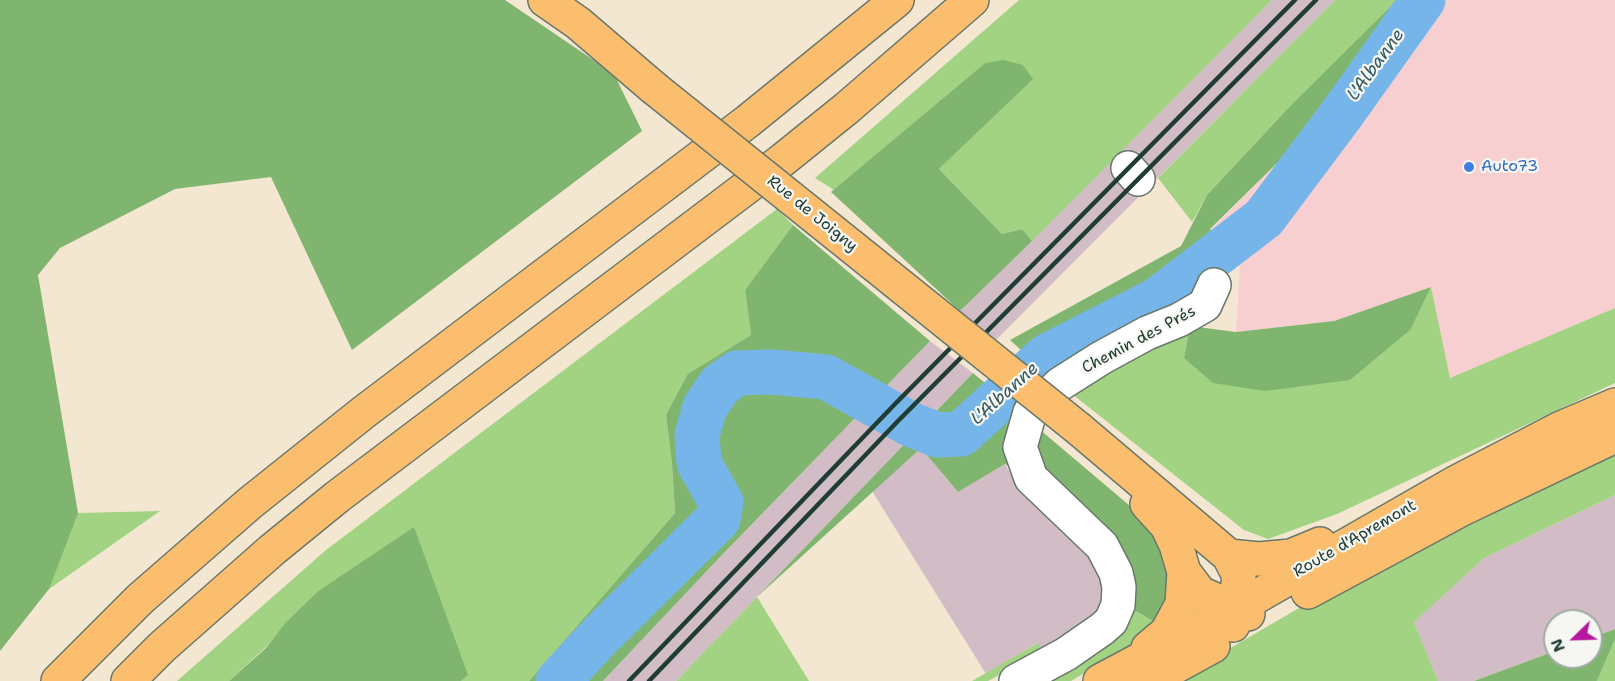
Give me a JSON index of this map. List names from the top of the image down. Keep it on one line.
{"streets":{"main road":["Rue de Joigny","Route d'Apremont"],"street":["Chemin des Prés"]},"crossings":[["Rue de Joigny","Route d'Apremont"]],"water":["L'Albanne"],"places":["Auto73"],"north":"bottom left"}
